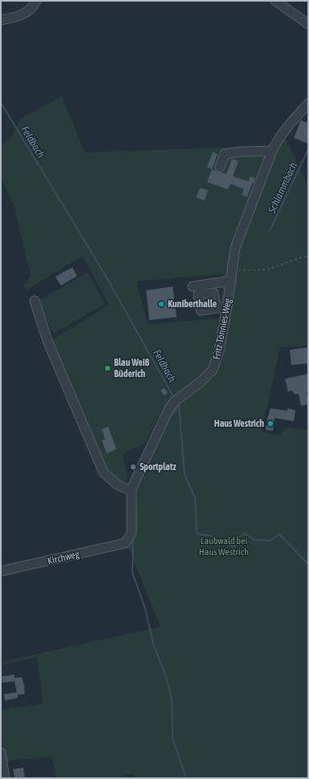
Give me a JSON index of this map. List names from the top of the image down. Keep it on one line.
{"streets":{"street":["Fritz-Tönnies-Weg","Kirchweg"]},"crossings":[["Fritz-Tönnies-Weg","Kirchweg"]],"water":["Feldbach","Schlammbach"],"parks":["Laubwald bei Haus Westrich"],"places":["Kuniberthalle","Blau Weiß Büderich","Haus Westrich","Sportplatz"]}
